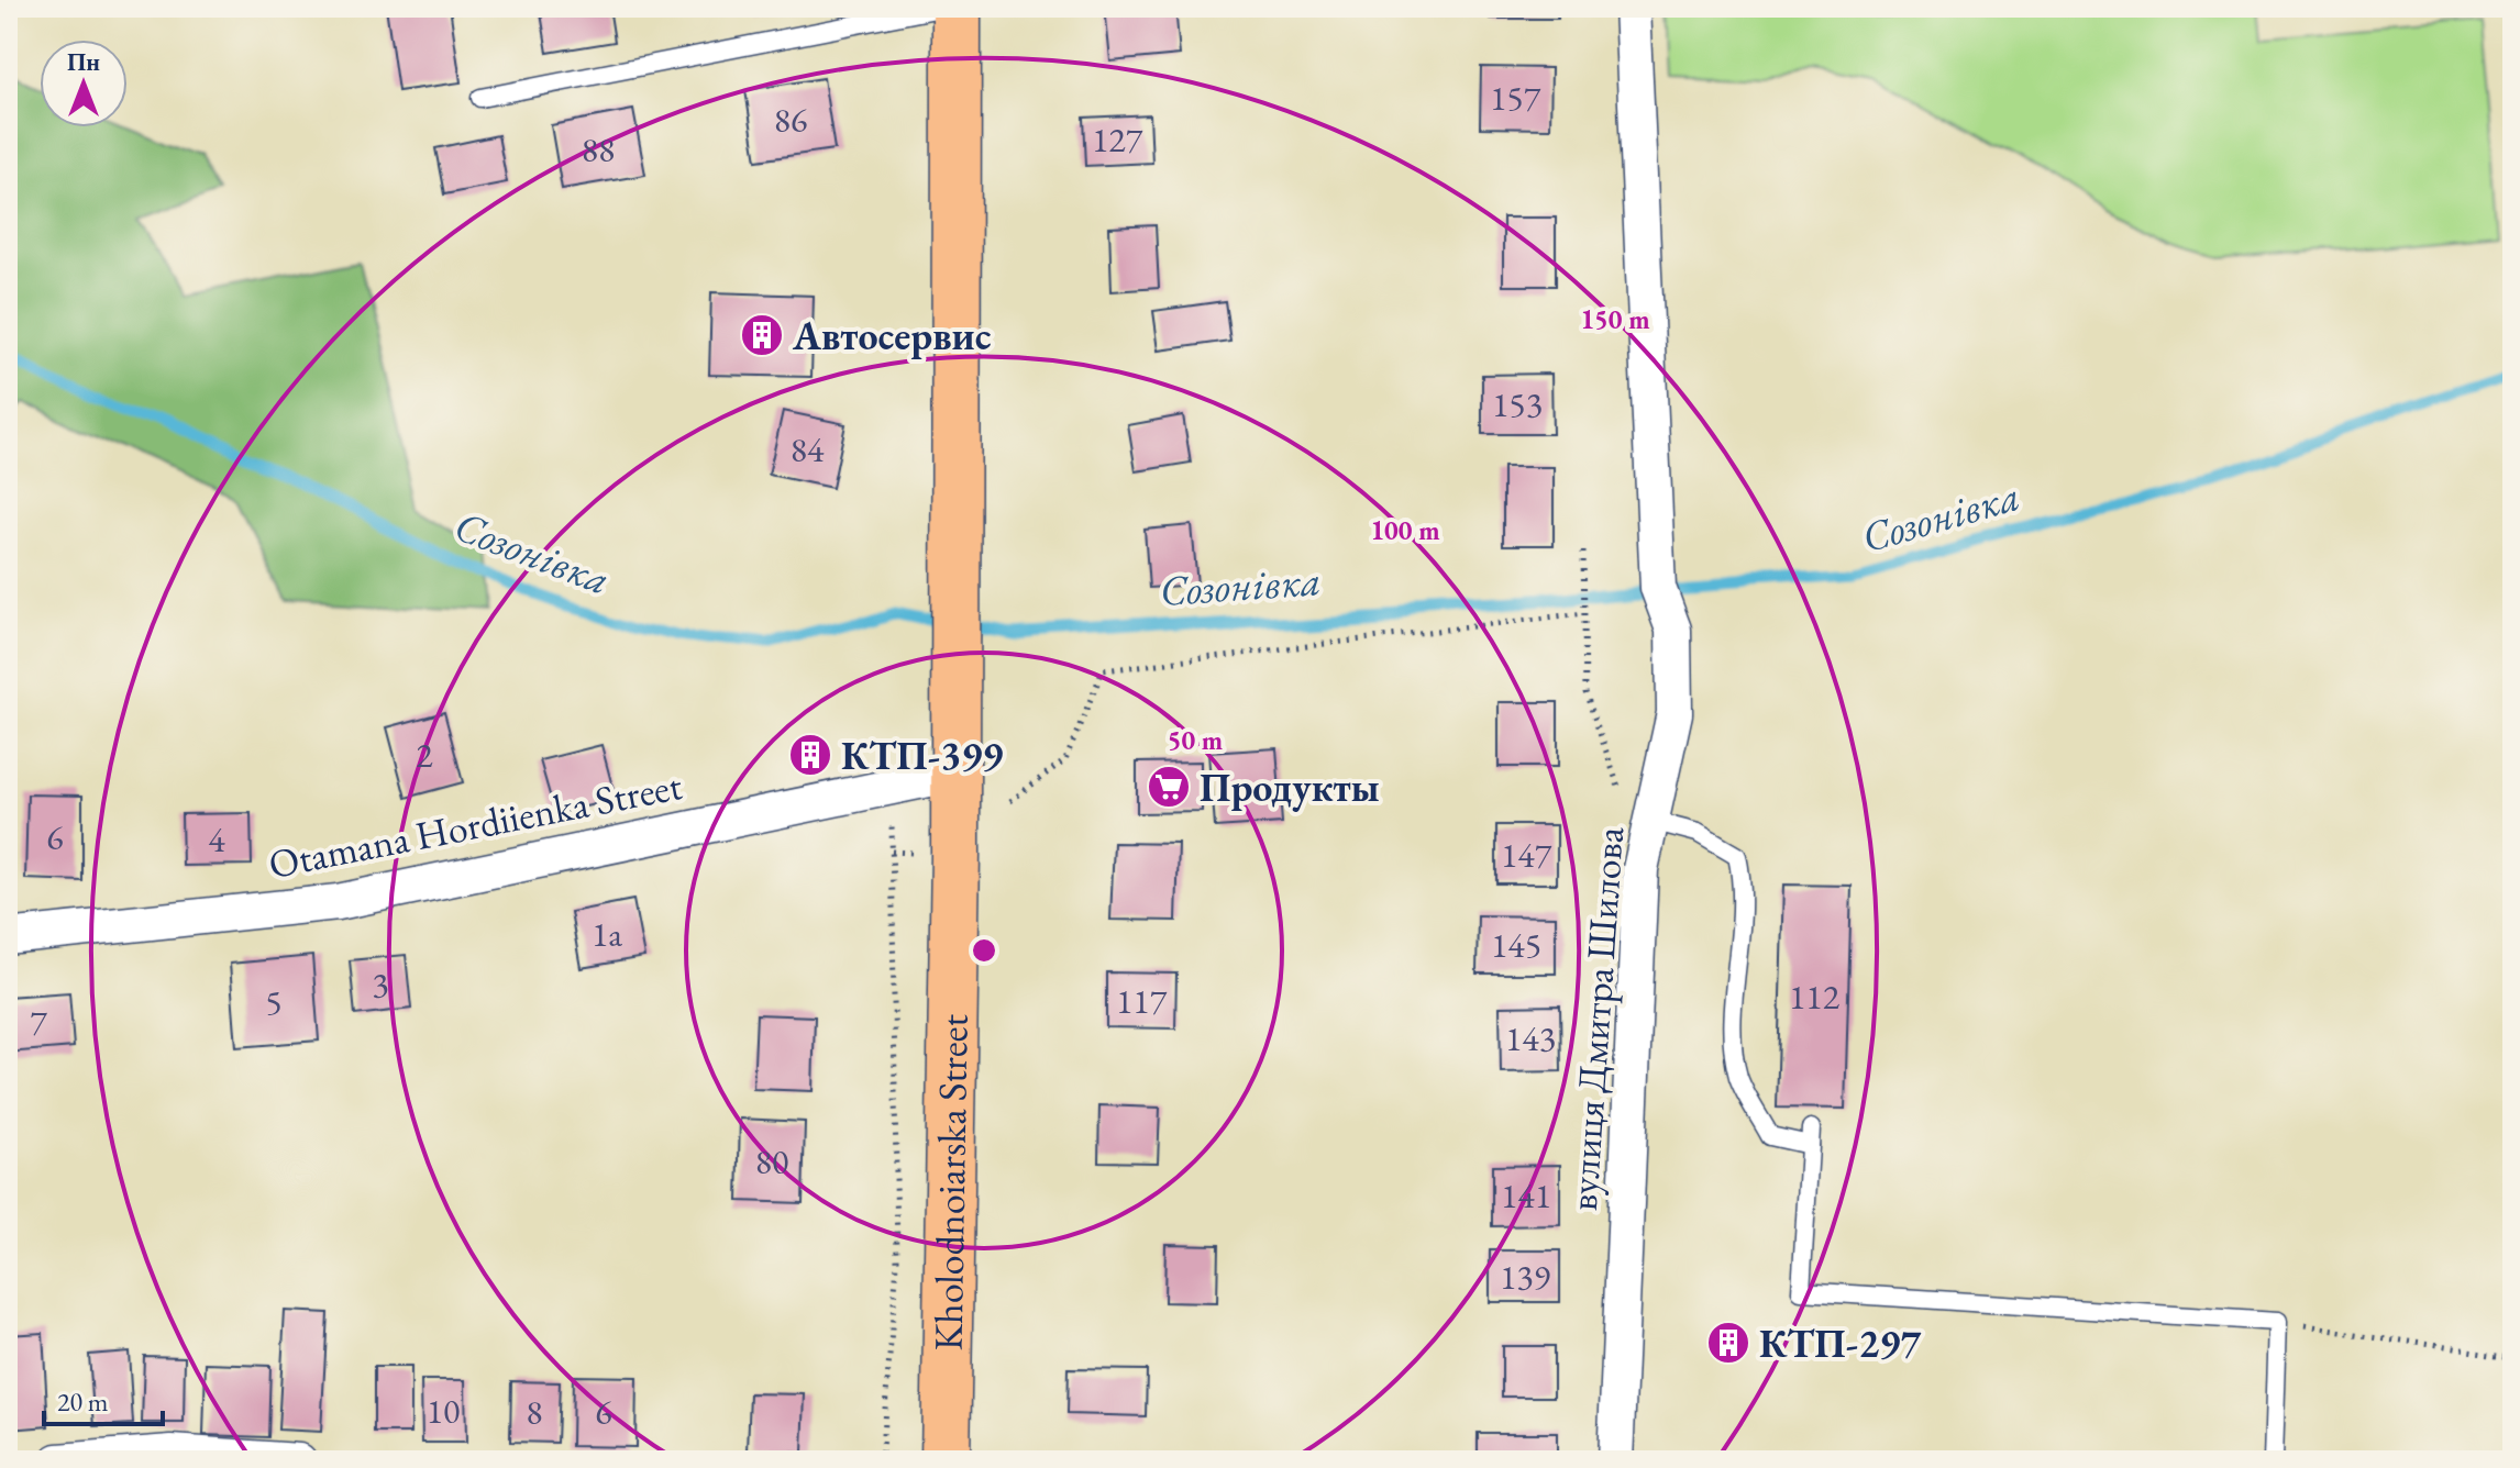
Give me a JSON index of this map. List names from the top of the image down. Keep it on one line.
{"streets":{"main road":["Kholodnoiarska Street"],"street":["Otamana Hordiienka Street","вулиця Дмитра Шилова"]},"crossings":[["Otamana Hordiienka Street","Kholodnoiarska Street"]],"water":["Созонівка"],"places":{"building":["Автосервис","КТП-399","КТП-297"],"supermarket":["Продукты"]},"house_numbers":["157","86","127","88","153","84","2","6","4","147","1а","145","3","112","117","5","7","143","80","141","139","10","8","6"],"scale_bar":"20 m","north":"top","rings":["150 m","100 m","50 m"]}
